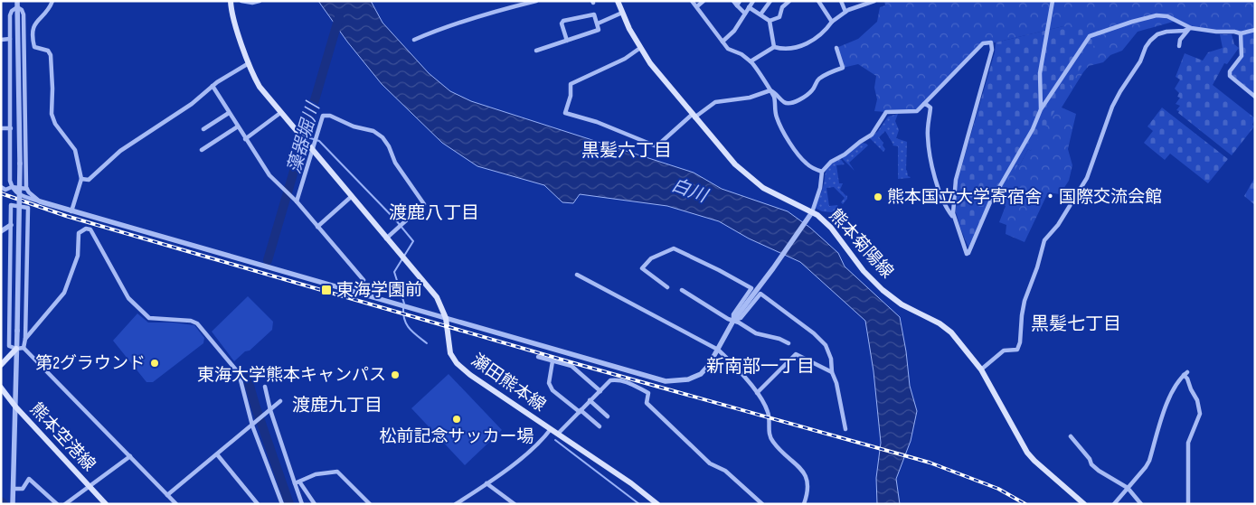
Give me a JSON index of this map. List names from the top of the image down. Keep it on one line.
{"streets":{"main road":["熊本菊陽線","瀬田熊本線","熊本空港線"]},"districts":["黒髪六丁目","渡鹿八丁目","黒髪七丁目","新南部一丁目","渡鹿九丁目"],"water":["藻器堀川","白川"],"places":{"other":["熊本国立大学寄宿舎・国際交流会館","第2グラウンド","東海大学熊本キャンパス","松前記念サッカー場"],"transit":["東海学園前"]}}
